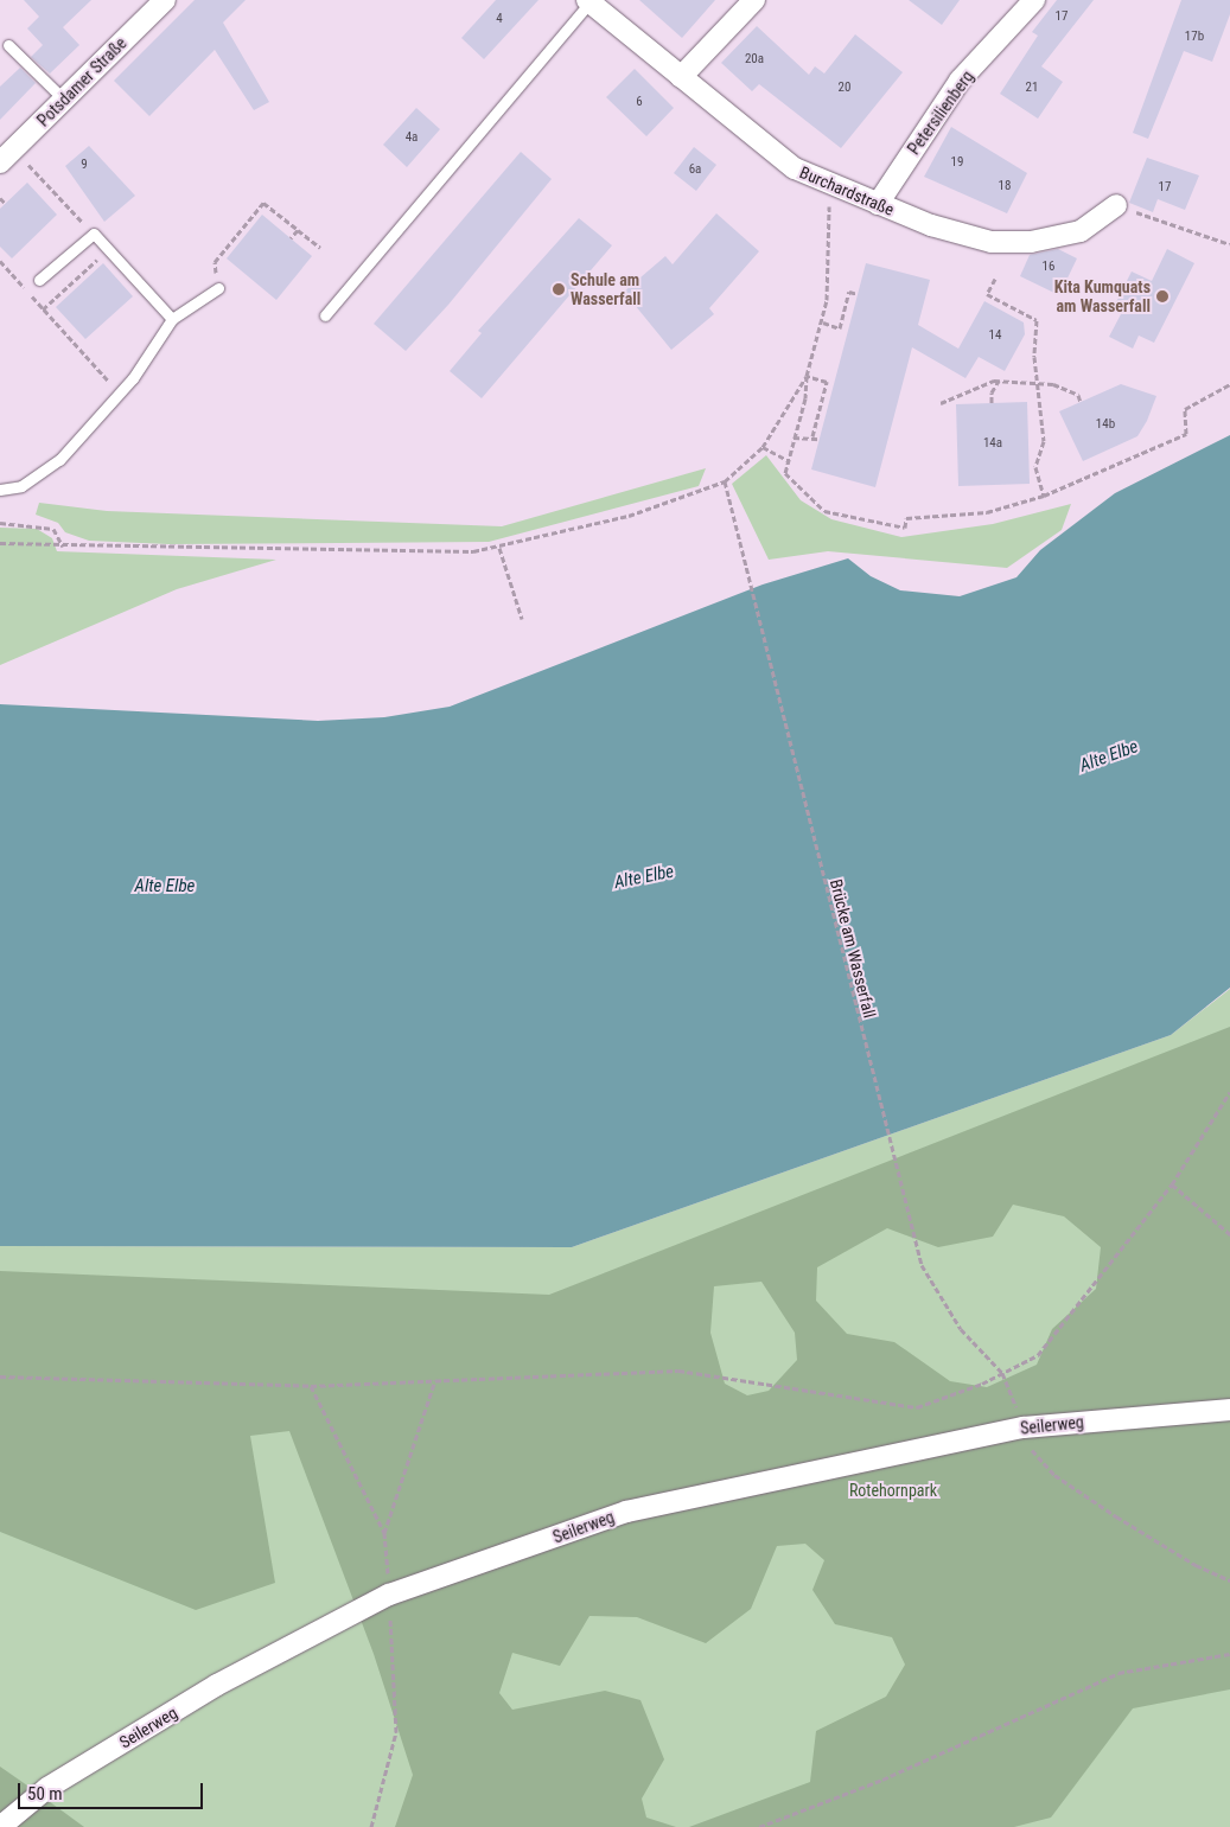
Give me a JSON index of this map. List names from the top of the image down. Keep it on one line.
{"streets":{"street":["Potsdamer Straße","Petersilienberg","Burchardstraße","Seilerweg"],"path":["Brücke am Wasserfall"]},"crossings":[["Petersilienberg","Burchardstraße"]],"water":["Alte Elbe"],"parks":["Rotehornpark"],"places":["Schule am Wasserfall","Kita Kumquats am Wasserfall"],"house_numbers":["17","4","17b","20a","20","21","6","4a","19","9","6a","18","17","16","14","14b","14a"],"scale_bar":"50 m"}
